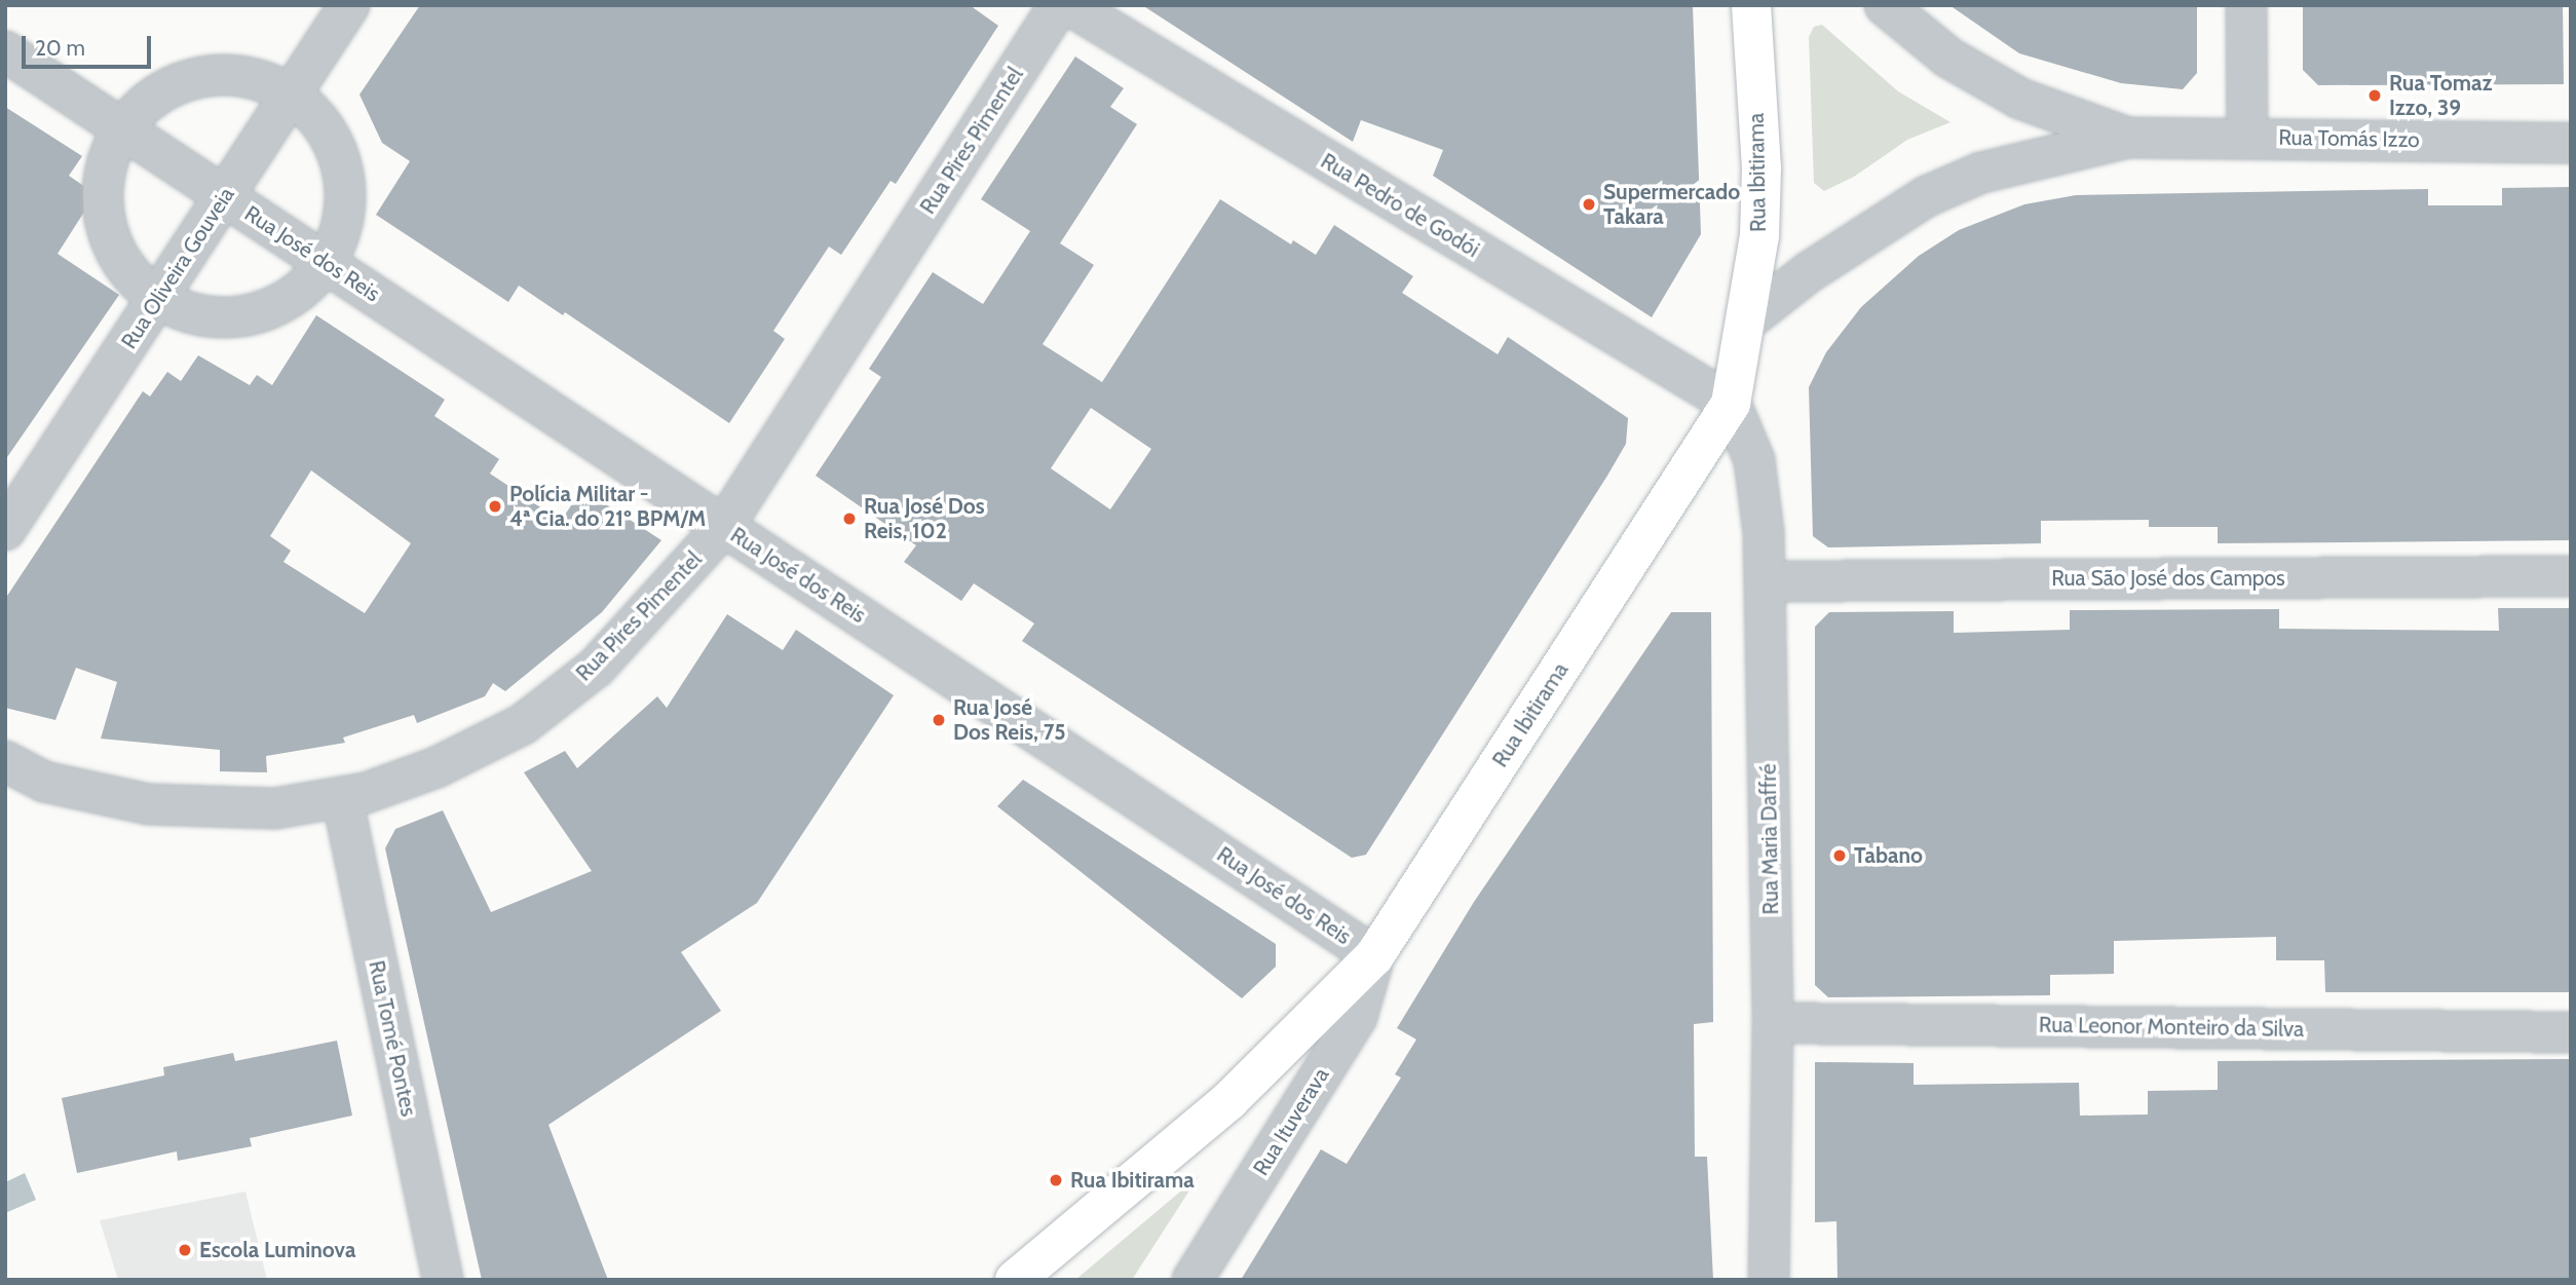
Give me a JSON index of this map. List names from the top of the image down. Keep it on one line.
{"streets":{"main road":["Rua Ibitirama"],"street":["Rua Tomás Izzo","Rua Pires Pimentel","Rua Pedro de Godói","Rua José dos Reis","Rua Oliveira Gouveia","Rua São José dos Campos","Rua Maria Daffré","Rua Leonor Monteiro da Silva","Rua Tomé Pontes","Rua Ituverava"]},"crossings":[["Rua Tomás Izzo","Rua Ibitirama"],["Rua Pires Pimentel","Rua José dos Reis"],["Rua Pires Pimentel","Rua Tomé Pontes"],["Rua Ibitirama","Rua Pedro de Godói"],["Rua Ibitirama","Rua José dos Reis"],["Rua Ibitirama","Rua Maria Daffré"],["Rua Ibitirama","Rua Ituverava"],["Rua Pedro de Godói","Rua Maria Daffré"],["Rua José dos Reis","Rua Oliveira Gouveia"],["Rua José dos Reis","Rua Ituverava"],["Rua São José dos Campos","Rua Maria Daffré"],["Rua Maria Daffré","Rua Leonor Monteiro da Silva"]],"places":["Rua Tomaz Izzo, 39","Supermercado Takara","Polícia Militar - 4ª Cia. do 21º BPM/M","Rua José Dos Reis, 102","Rua José Dos Reis, 75","Tabano","Rua Ibitirama","Escola Luminova"],"scale_bar":"20 m"}
